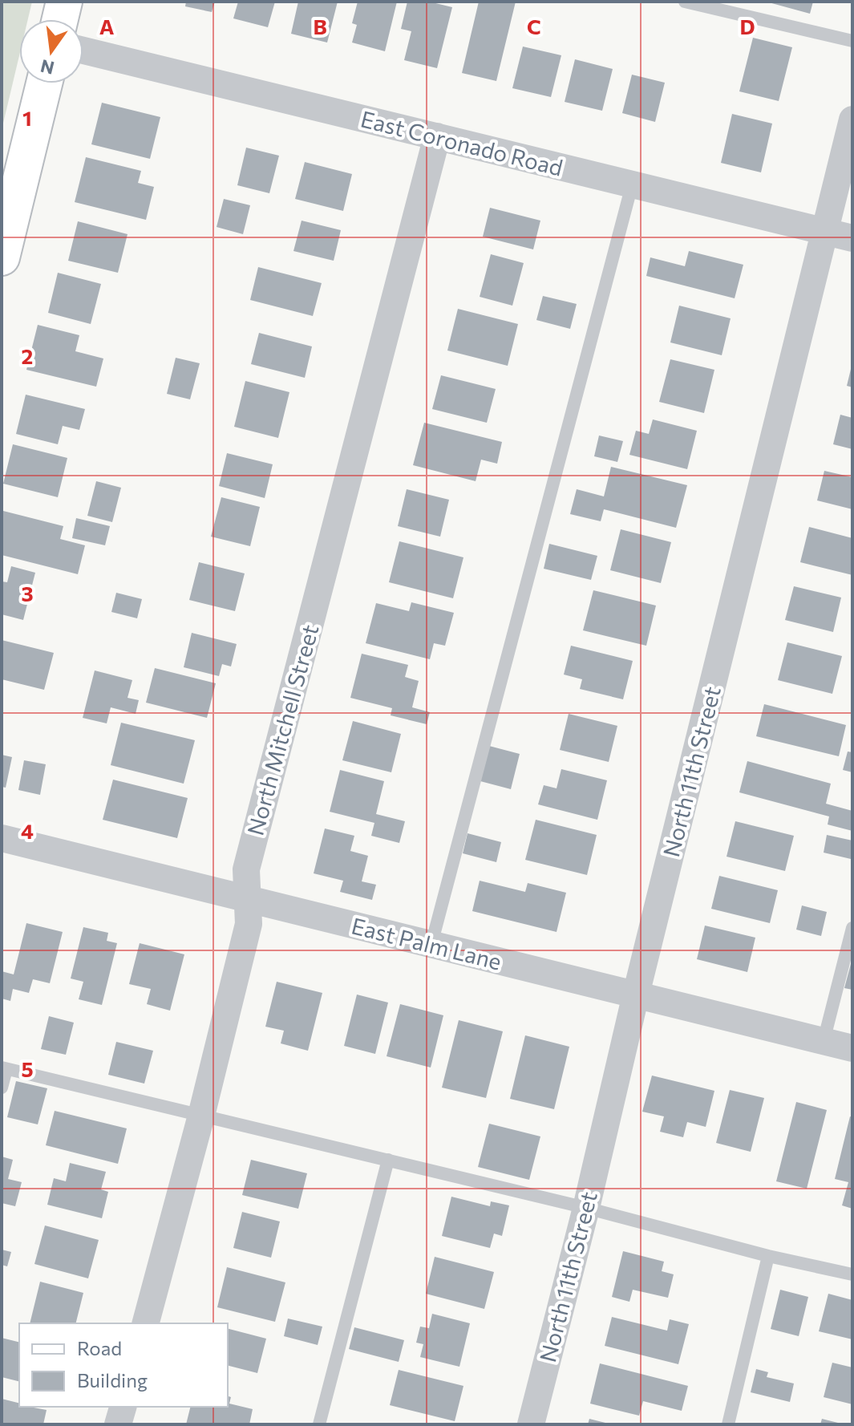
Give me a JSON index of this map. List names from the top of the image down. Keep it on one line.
{"streets":{"street":["East Coronado Road","North Mitchell Street","North 11th Street","East Palm Lane"]},"crossings":[["East Coronado Road","North Mitchell Street"],["East Coronado Road","North 11th Street"],["North Mitchell Street","East Palm Lane"],["North 11th Street","East Palm Lane"]],"legend":["Road","Building"],"north":"bottom","grid":{"columns":["A","B","C","D"],"rows":["1","2","3","4","5"]}}
